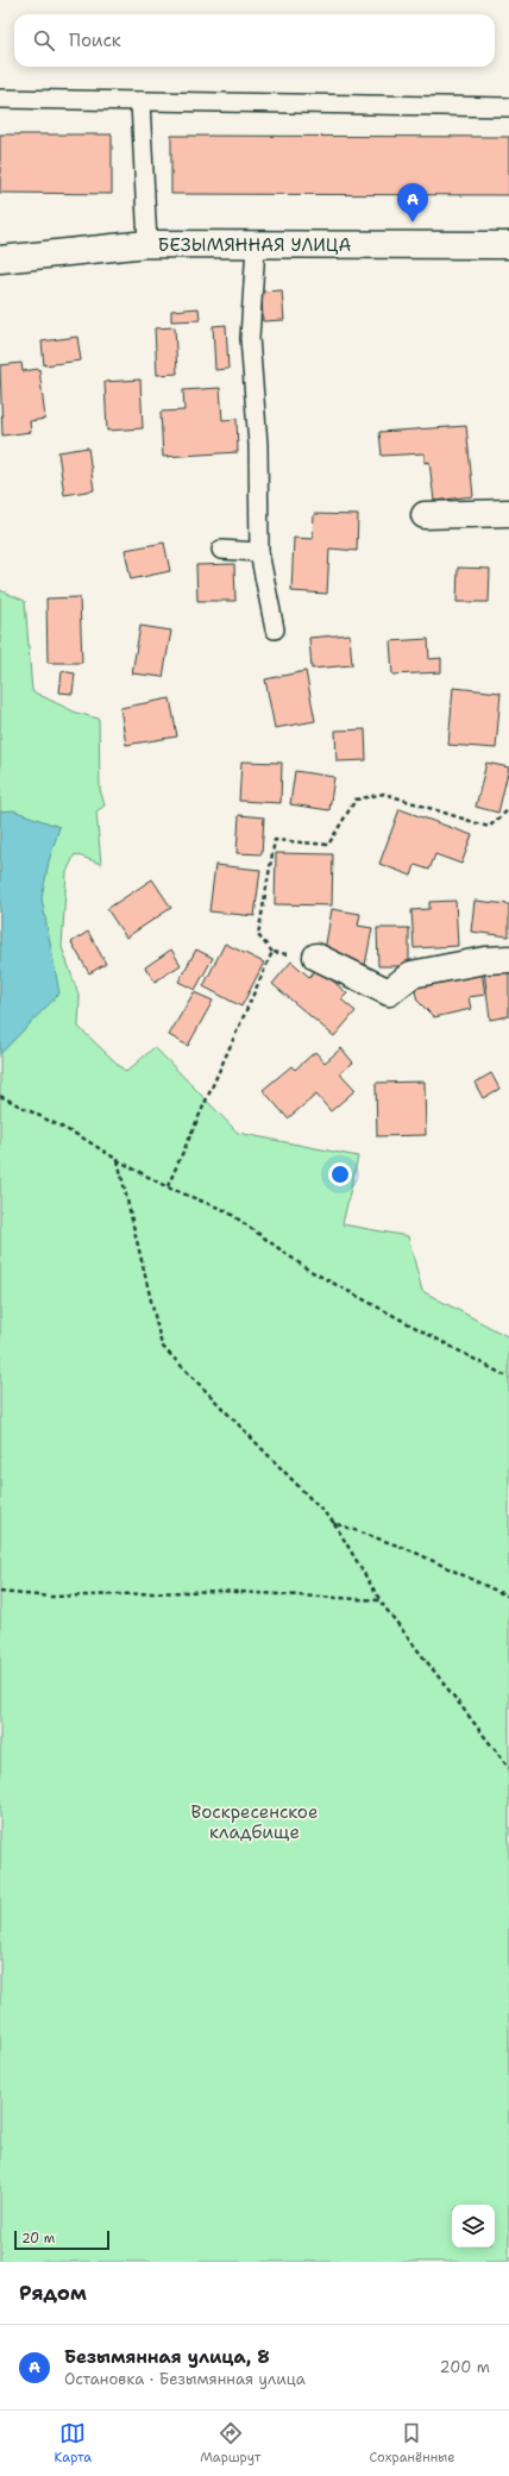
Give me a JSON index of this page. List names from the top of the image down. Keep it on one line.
{"streets":{"street":["БЕЗЫМЯННАЯ УЛИЦА"]},"parks":["Воскресенское кладбище"],"scale_bar":"20 m","page":{"search":"Поиск","pins":"A","scale":"20 m","heading":"Рядом","list":[{"mark":"A","name":"Безымянная улица, 8","note":"Остановка · Безымянная улица","value":"200 m"}],"nav":["Карта","Маршрут","Сохранённые"]}}
